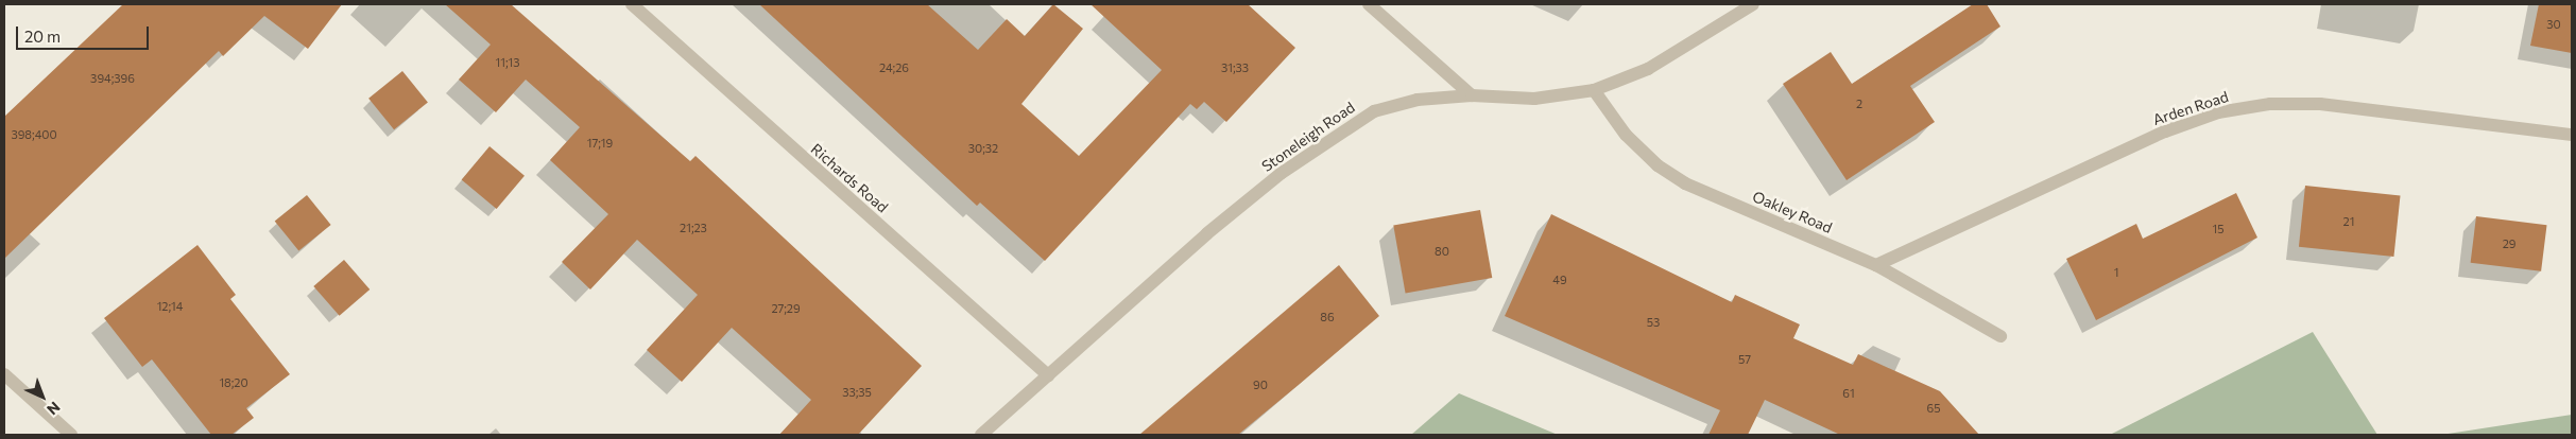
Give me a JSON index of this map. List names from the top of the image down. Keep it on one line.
{"streets":{"street":["Arden Road","Stoneleigh Road","Richards Road","Oakley Road"]},"crossings":[["Arden Road","Oakley Road"],["Stoneleigh Road","Richards Road"],["Stoneleigh Road","Oakley Road"]],"house_numbers":["30","11;13","24;26","31;33","394;396","2","398;400","17;19","30;32","21","21;23","15","29","80","1","49","12;14","27;29","86","53","57","18;20","90","33;35","61","65"],"scale_bar":"20 m","north":"bottom right"}
